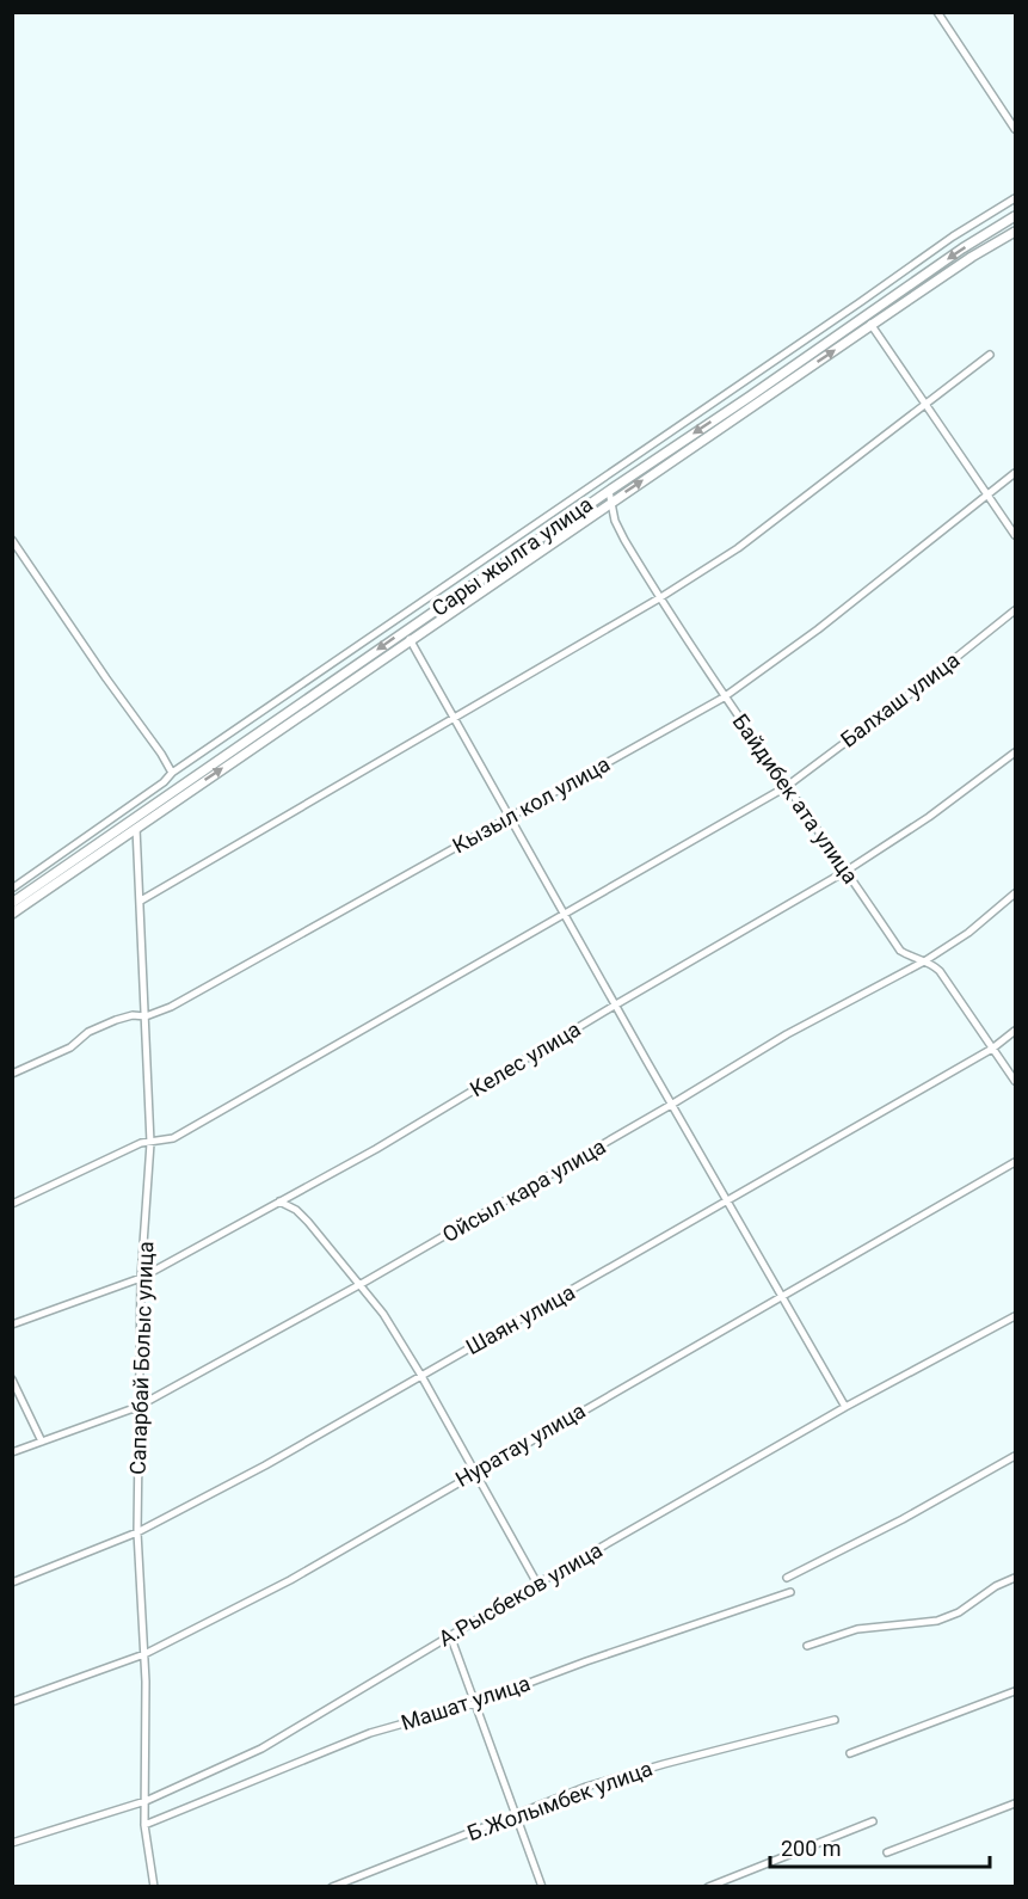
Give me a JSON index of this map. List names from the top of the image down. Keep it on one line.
{"streets":{"main road":["Сары жылга улица"],"street":["Балхаш улица","Байдибек ата улица","Кызыл кол улица","Келес улица","Ойсыл кара улица","Шаян улица","Сапарбай Болыс улица","Нуратау улица","А.Рысбеков улица","Машат улица","Б.Жолымбек улица"]},"crossings":[["Сары жылга улица","Байдибек ата улица"],["Сары жылга улица","Сапарбай Болыс улица"],["Балхаш улица","Байдибек ата улица"],["Балхаш улица","Сапарбай Болыс улица"],["Байдибек ата улица","Кызыл кол улица"],["Байдибек ата улица","Келес улица"],["Байдибек ата улица","Ойсыл кара улица"],["Байдибек ата улица","Шаян улица"],["Кызыл кол улица","Сапарбай Болыс улица"],["Келес улица","Сапарбай Болыс улица"],["Ойсыл кара улица","Сапарбай Болыс улица"],["Шаян улица","Сапарбай Болыс улица"],["Сапарбай Болыс улица","Нуратау улица"],["Сапарбай Болыс улица","А.Рысбеков улица"],["Сапарбай Болыс улица","Машат улица"]],"scale_bar":"200 m"}
